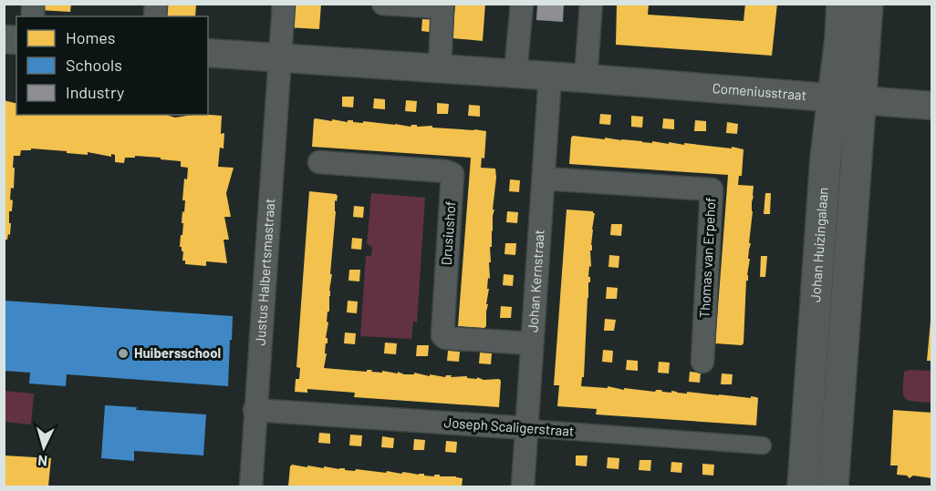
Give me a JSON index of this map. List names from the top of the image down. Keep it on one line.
{"streets":{"main road":["Johan Huizingalaan"],"street":["Comeniusstraat","Drusiushof","Thomas van Erpehof","Justus Halbertsmastraat","Johan Kernstraat","Joseph Scaligerstraat"]},"crossings":[["Comeniusstraat","Johan Huizingalaan"],["Comeniusstraat","Justus Halbertsmastraat"],["Comeniusstraat","Johan Kernstraat"],["Drusiushof","Johan Kernstraat"],["Thomas van Erpehof","Johan Kernstraat"],["Justus Halbertsmastraat","Joseph Scaligerstraat"],["Johan Kernstraat","Joseph Scaligerstraat"]],"places":["Huibersschool"],"legend":["Homes","Schools","Industry"],"north":"bottom"}
